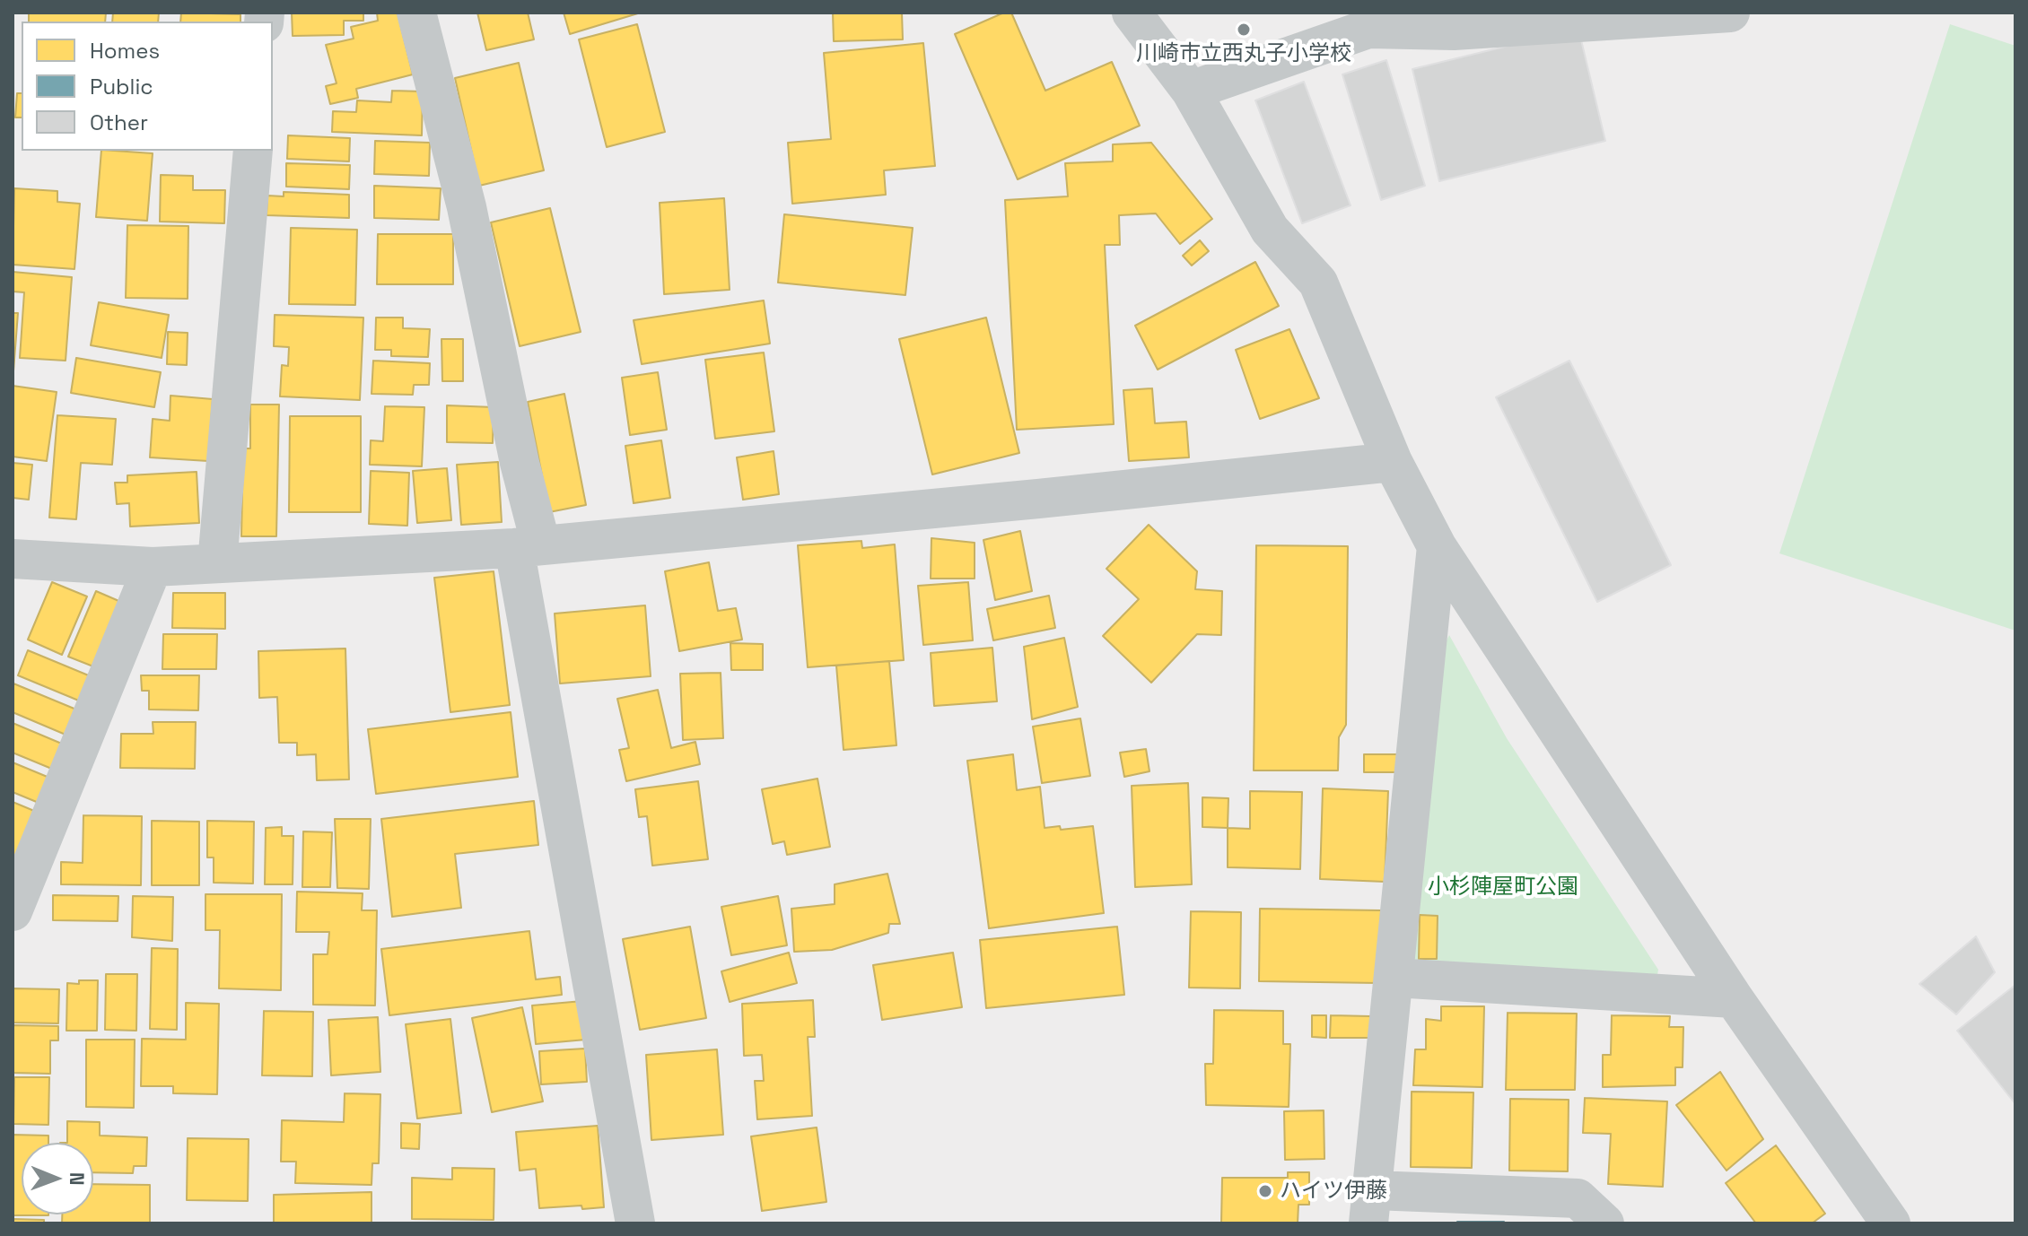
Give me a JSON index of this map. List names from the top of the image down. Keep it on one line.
{"parks":["小杉陣屋町公園"],"places":["川崎市立西丸子小学校","ハイツ伊藤"],"legend":["Homes","Public","Other"],"north":"right"}
